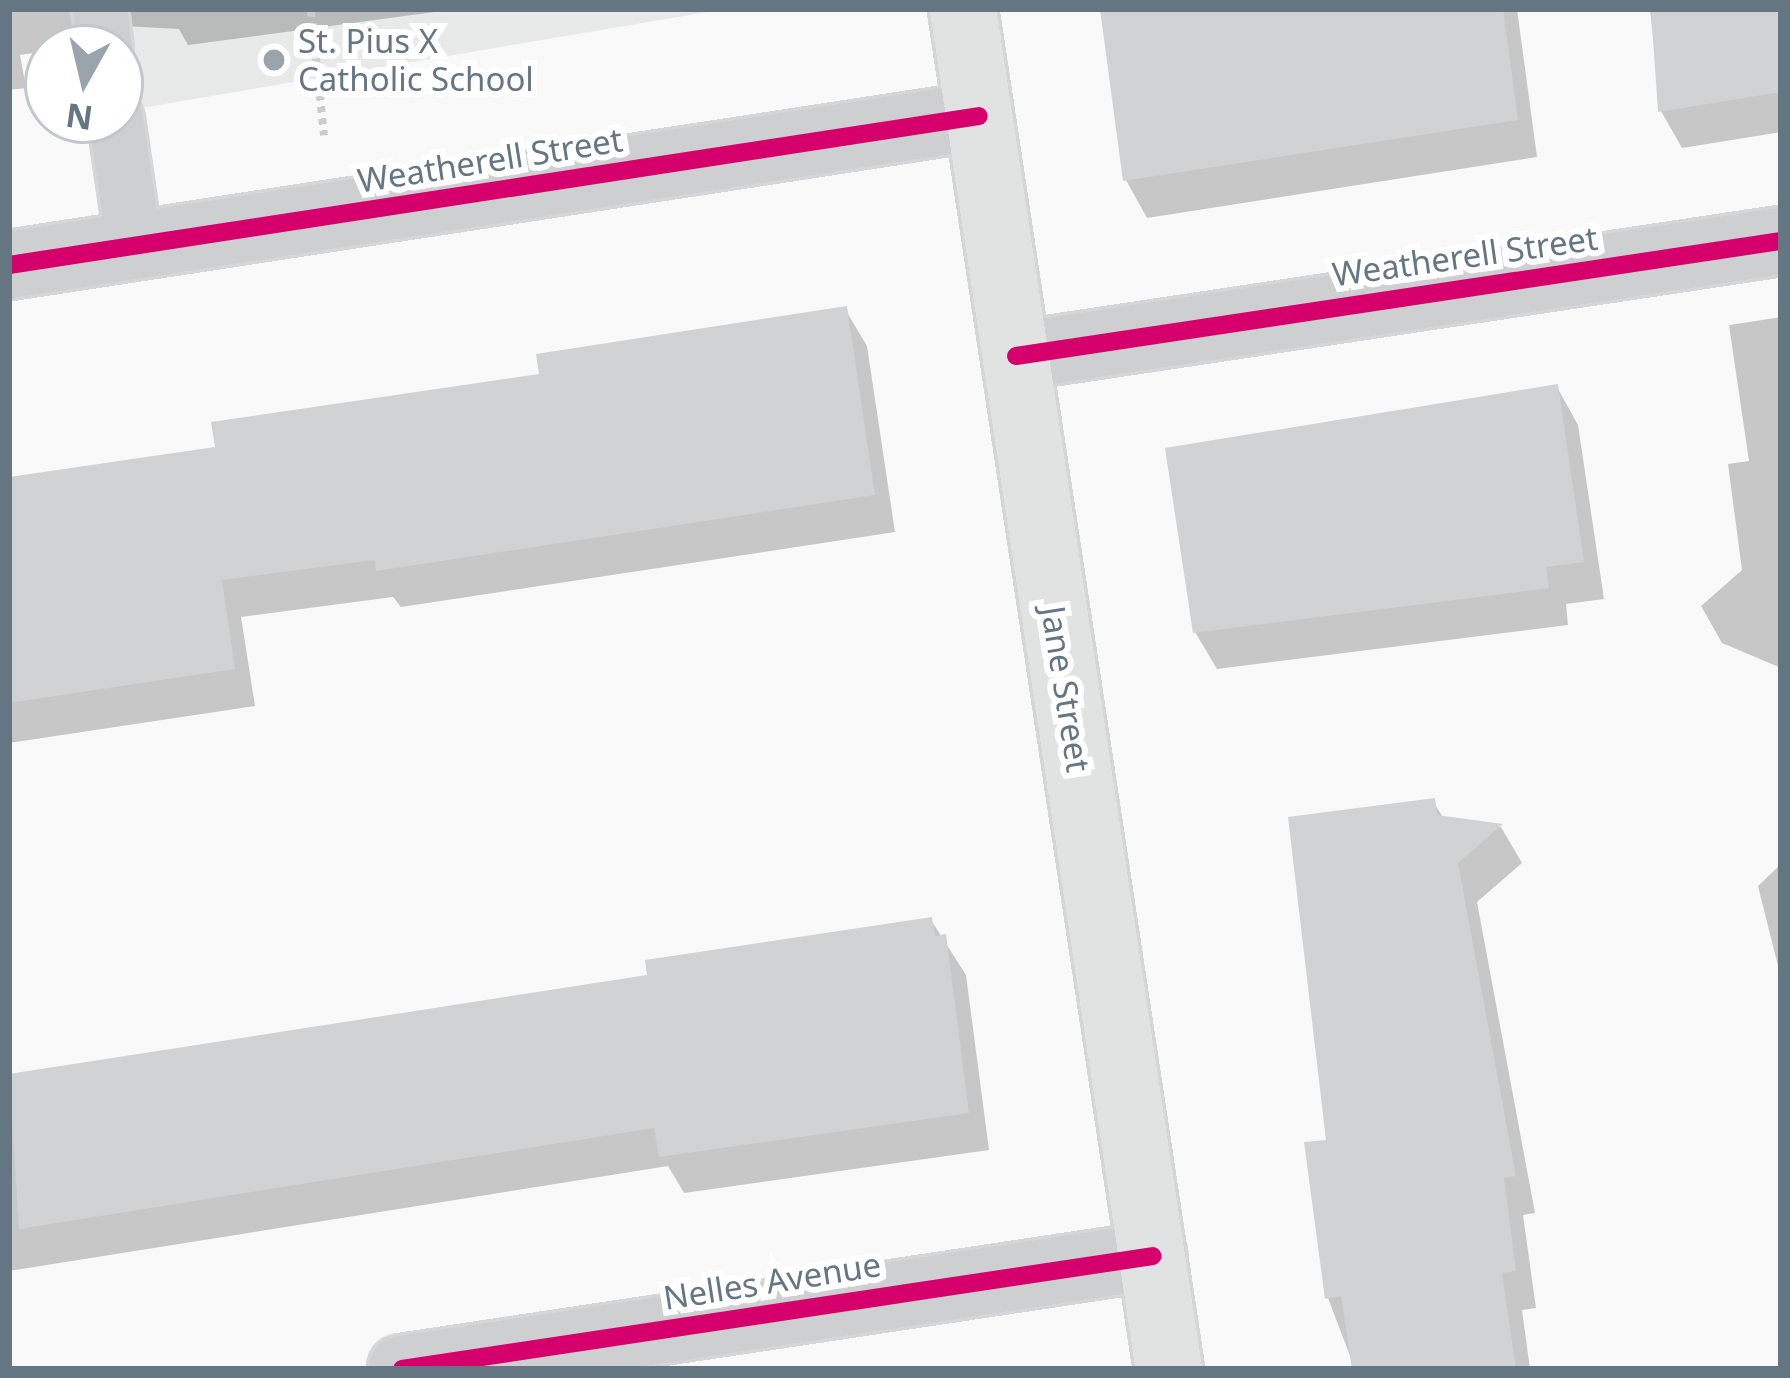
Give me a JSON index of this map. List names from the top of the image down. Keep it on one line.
{"streets":{"main road":["Jane Street"],"street":["Weatherell Street","Nelles Avenue"]},"crossings":[["Weatherell Street","Jane Street"],["Jane Street","Nelles Avenue"]],"places":["St. Pius X Catholic School"],"north":"bottom"}
